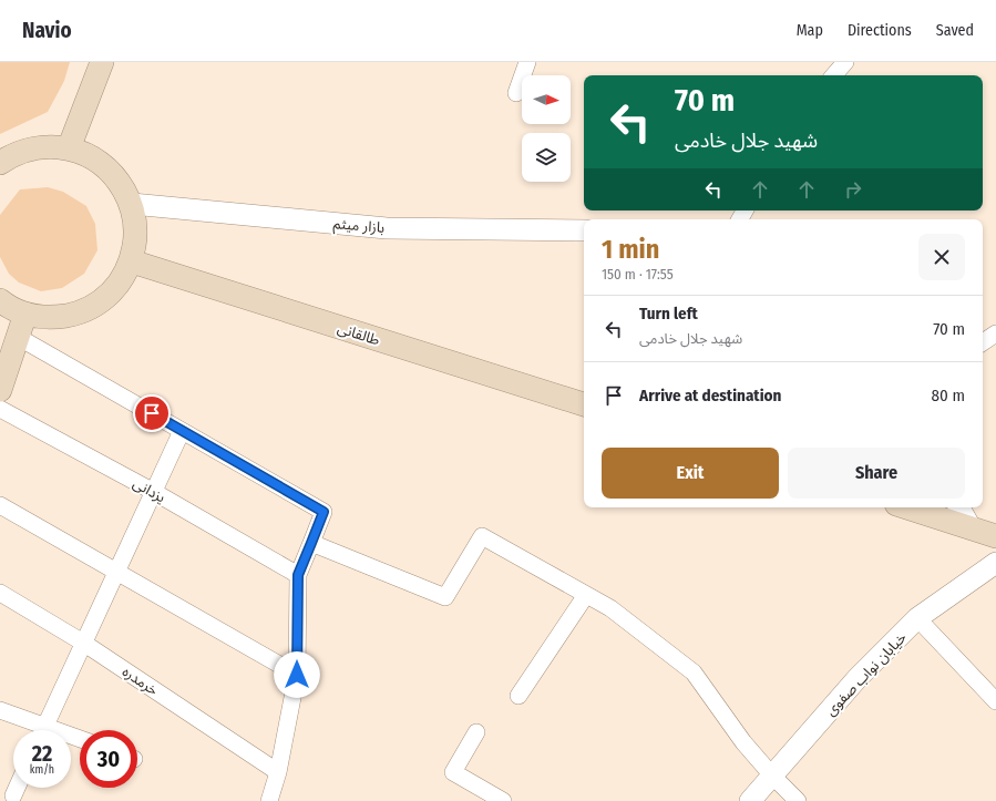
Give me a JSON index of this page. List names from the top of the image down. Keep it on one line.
{"streets":{"main road":["طالقانی"],"street":["بازار میثم","یزدانی","خیابان نواب صفوی","خرمدره"]},"north":"right","page":{"header":"Navio","nav":["Map","Directions","Saved"],"turn":["70 m","شهید جلال خادمی"],"heading":["1 min","150 m · 17:55"],"list":[{"name":"Turn left","note":"شهید جلال خادمی","value":"70 m"},{"name":"Arrive at destination","value":"80 m"}],"buttons":["Exit","Share"],"speed":"22 km/h","limit":"30"}}
